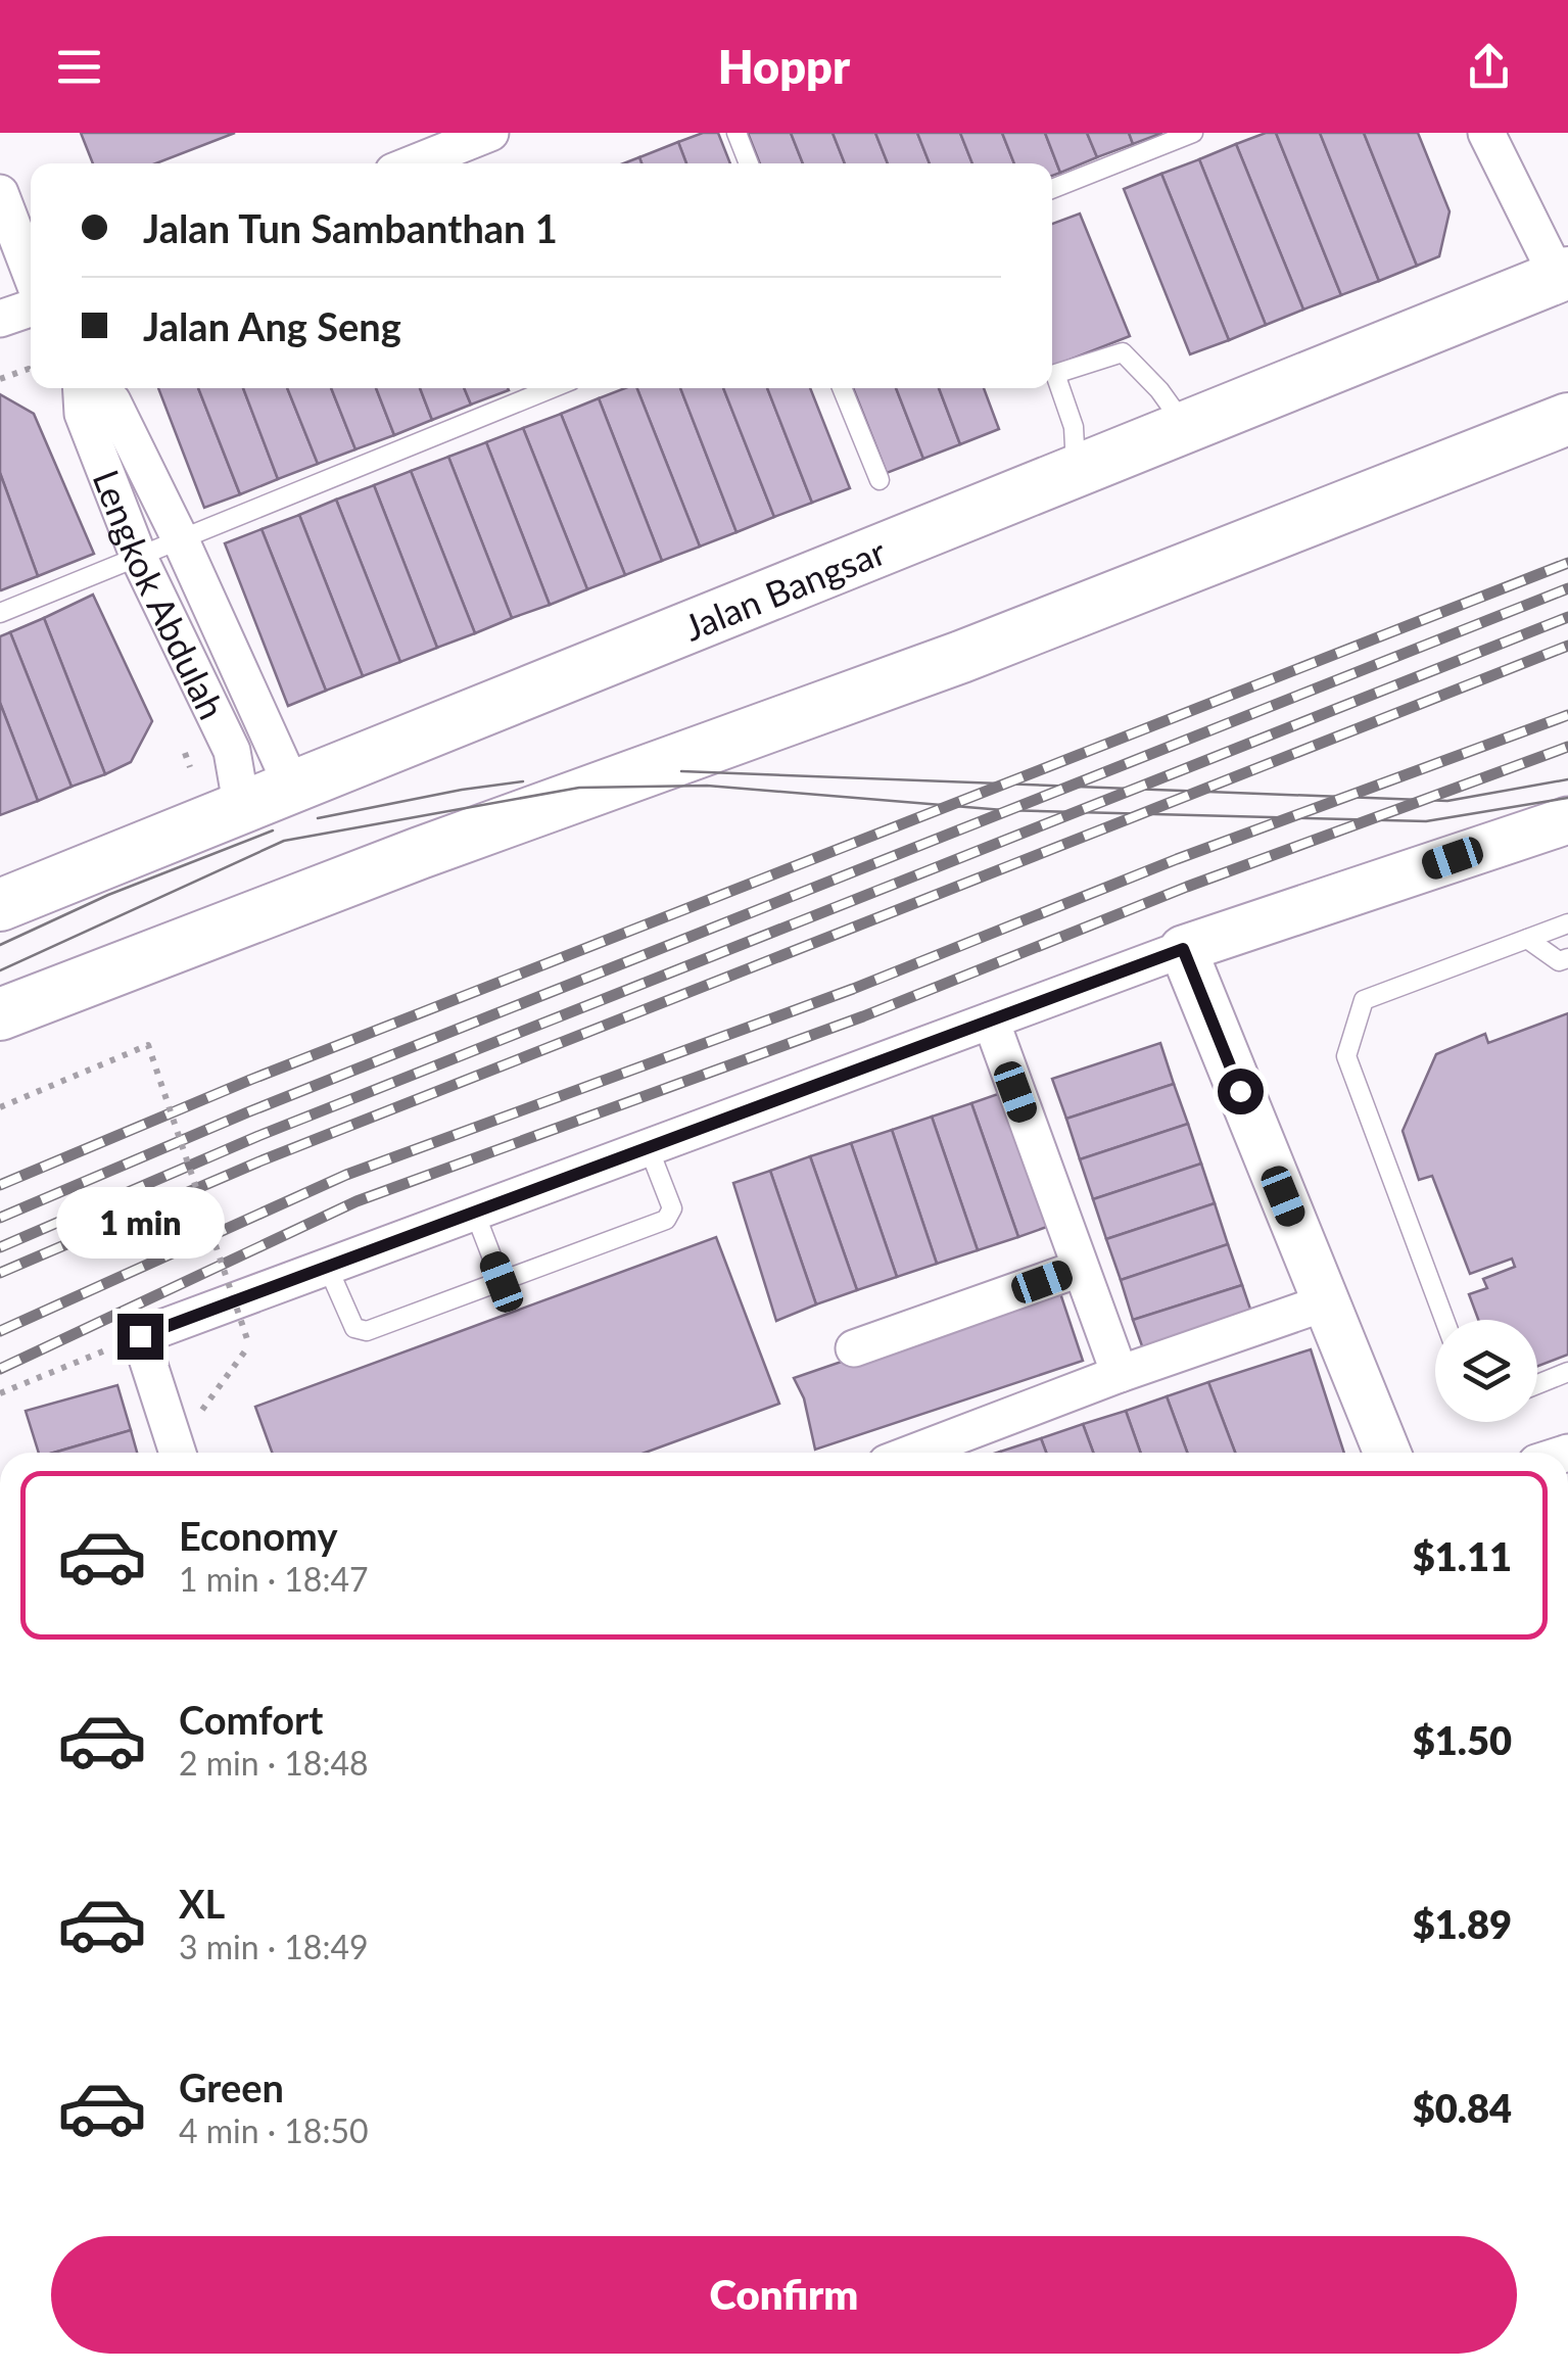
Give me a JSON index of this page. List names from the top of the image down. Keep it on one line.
{"streets":{"main road":["Jalan Bangsar"],"street":["Lengkok Abdulah"]},"crossings":[["Jalan Bangsar","Lengkok Abdulah"]],"page":{"header":"Hoppr","banner":["Jalan Tun Sambanthan 1","Jalan Ang Seng"],"bubble":"1 min","list":[{"name":"Economy","note":"1 min · 18:47","value":"$1.11"},{"name":"Comfort","note":"2 min · 18:48","value":"$1.50"},{"name":"XL","note":"3 min · 18:49","value":"$1.89"},{"name":"Green","note":"4 min · 18:50","value":"$0.84"}],"buttons":"Confirm"}}
